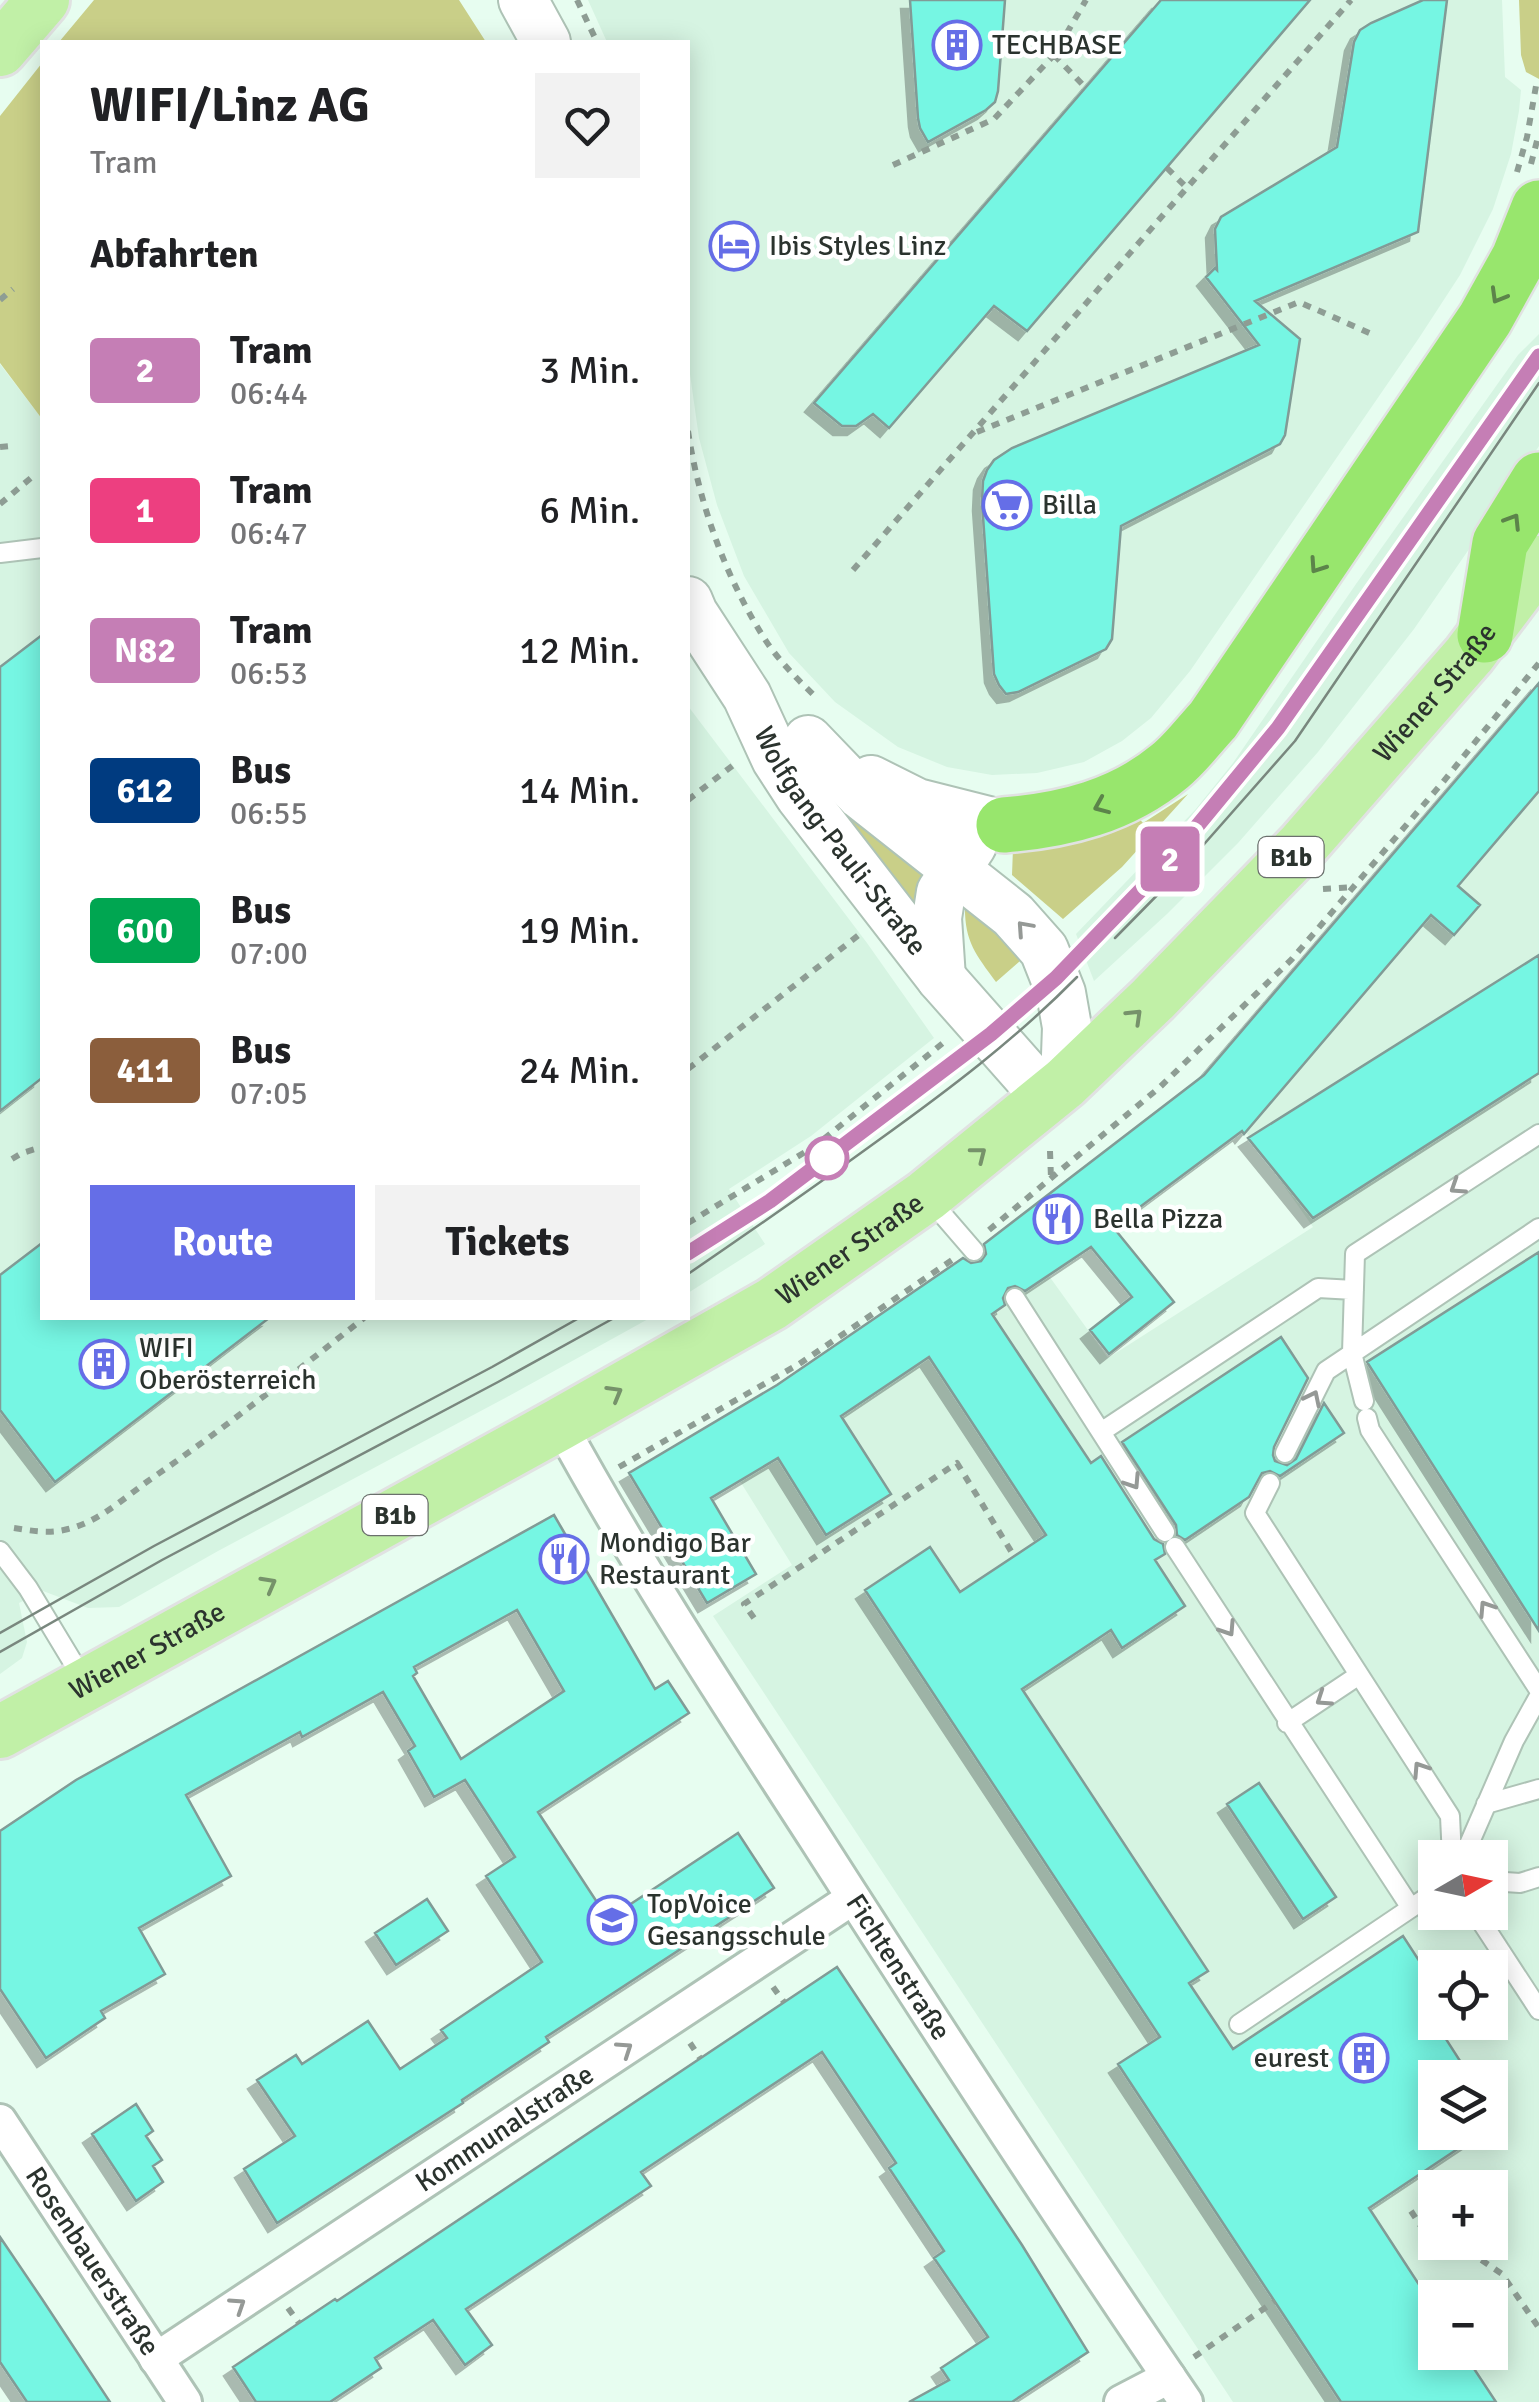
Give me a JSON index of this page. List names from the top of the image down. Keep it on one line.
{"streets":{"main road":["Wiener Straße","Wolfgang-Pauli-Straße","B1b"],"street":["Fichtenstraße","Kommunalstraße","Rosenbauerstraße"]},"crossings":[["Wiener Straße","Wolfgang-Pauli-Straße"],["Wiener Straße","Fichtenstraße"],["Fichtenstraße","Kommunalstraße"],["Kommunalstraße","Rosenbauerstraße"]],"one_way":["Wiener Straße","Kommunalstraße"],"places":{"building":["TECHBASE","WIFI Oberösterreich","eurest"],"hotel":["Ibis Styles Linz"],"supermarket":["Billa"],"restaurant":["Bella Pizza","Mondigo Bar Restaurant"],"school or university":["TopVoice Gesangsschule"]},"lines":["tram line 2"],"north":"right","page":{"on_map":"2","heading":[["WIFI/Linz AG","Tram"],"Abfahrten"],"list":[{"mark":"2","name":"Tram","note":"06:44","value":"3 Min."},{"mark":"1","name":"Tram","note":"06:47","value":"6 Min."},{"mark":"N82","name":"Tram","note":"06:53","value":"12 Min."},{"mark":"612","name":"Bus","note":"06:55","value":"14 Min."},{"mark":"600","name":"Bus","note":"07:00","value":"19 Min."},{"mark":"411","name":"Bus","note":"07:05","value":"24 Min."}],"buttons":["Route","Tickets"],"map_buttons":["+","−"]}}
